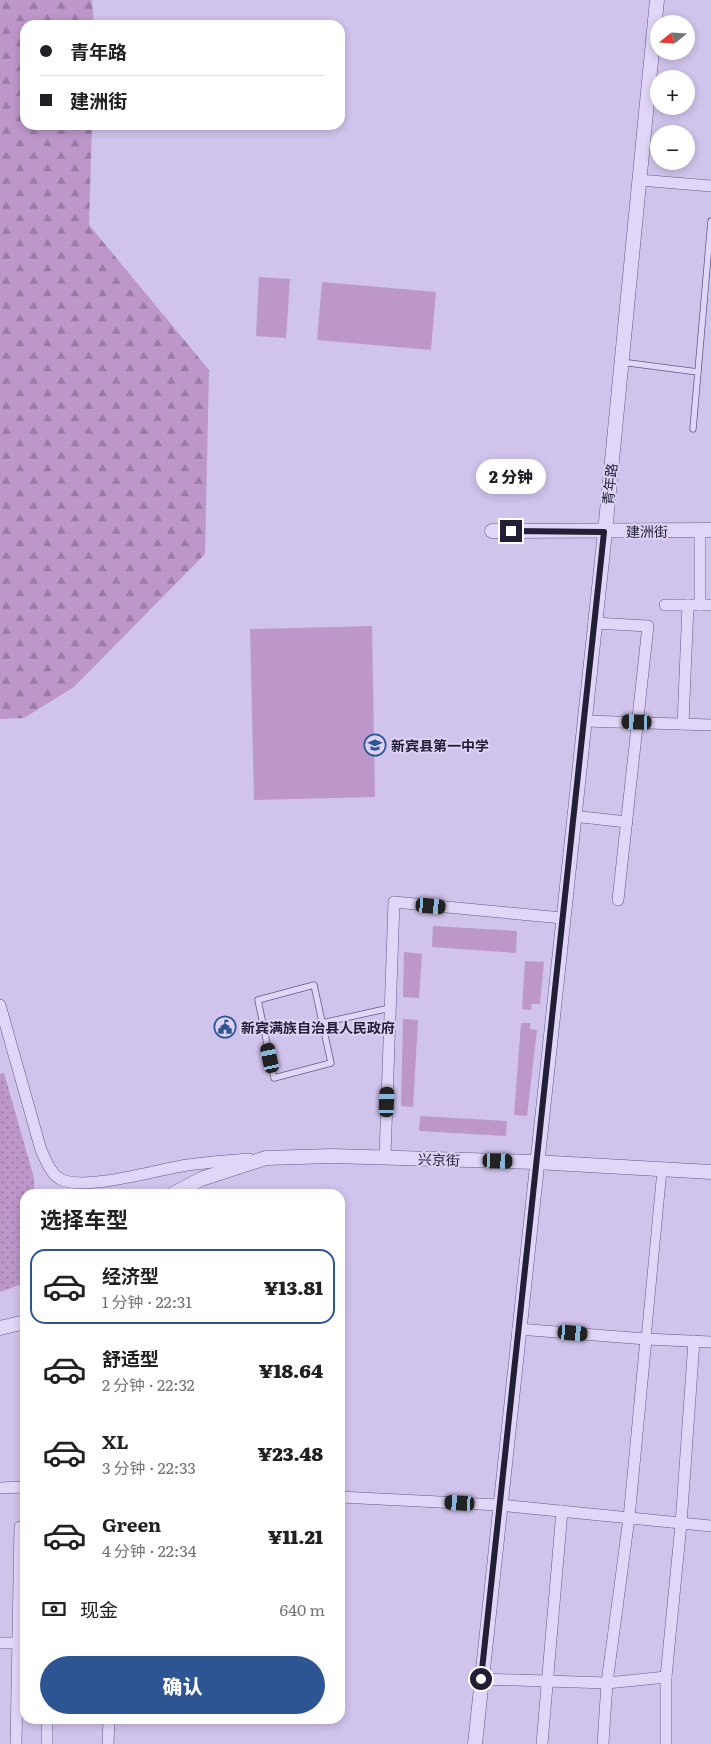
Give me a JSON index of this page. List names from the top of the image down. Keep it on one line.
{"streets":{"street":["青年路","建洲街","兴京街"]},"crossings":[["青年路","建洲街"],["青年路","兴京街"]],"places":{"school or university":["新宾县第一中学"],"public building":["新宾满族自治县人民政府"]},"north":"left","page":{"map_buttons":["+","−"],"banner":["青年路","建洲街"],"bubble":"2 分钟","heading":"选择车型","list":[{"name":"经济型","note":"1 分钟 · 22:31","value":"¥13.81"},{"name":"舒适型","note":"2 分钟 · 22:32","value":"¥18.64"},{"name":"XL","note":"3 分钟 · 22:33","value":"¥23.48"},{"name":"Green","note":"4 分钟 · 22:34","value":"¥11.21"}],"pay":["现金","640 m"],"buttons":"确认"}}
